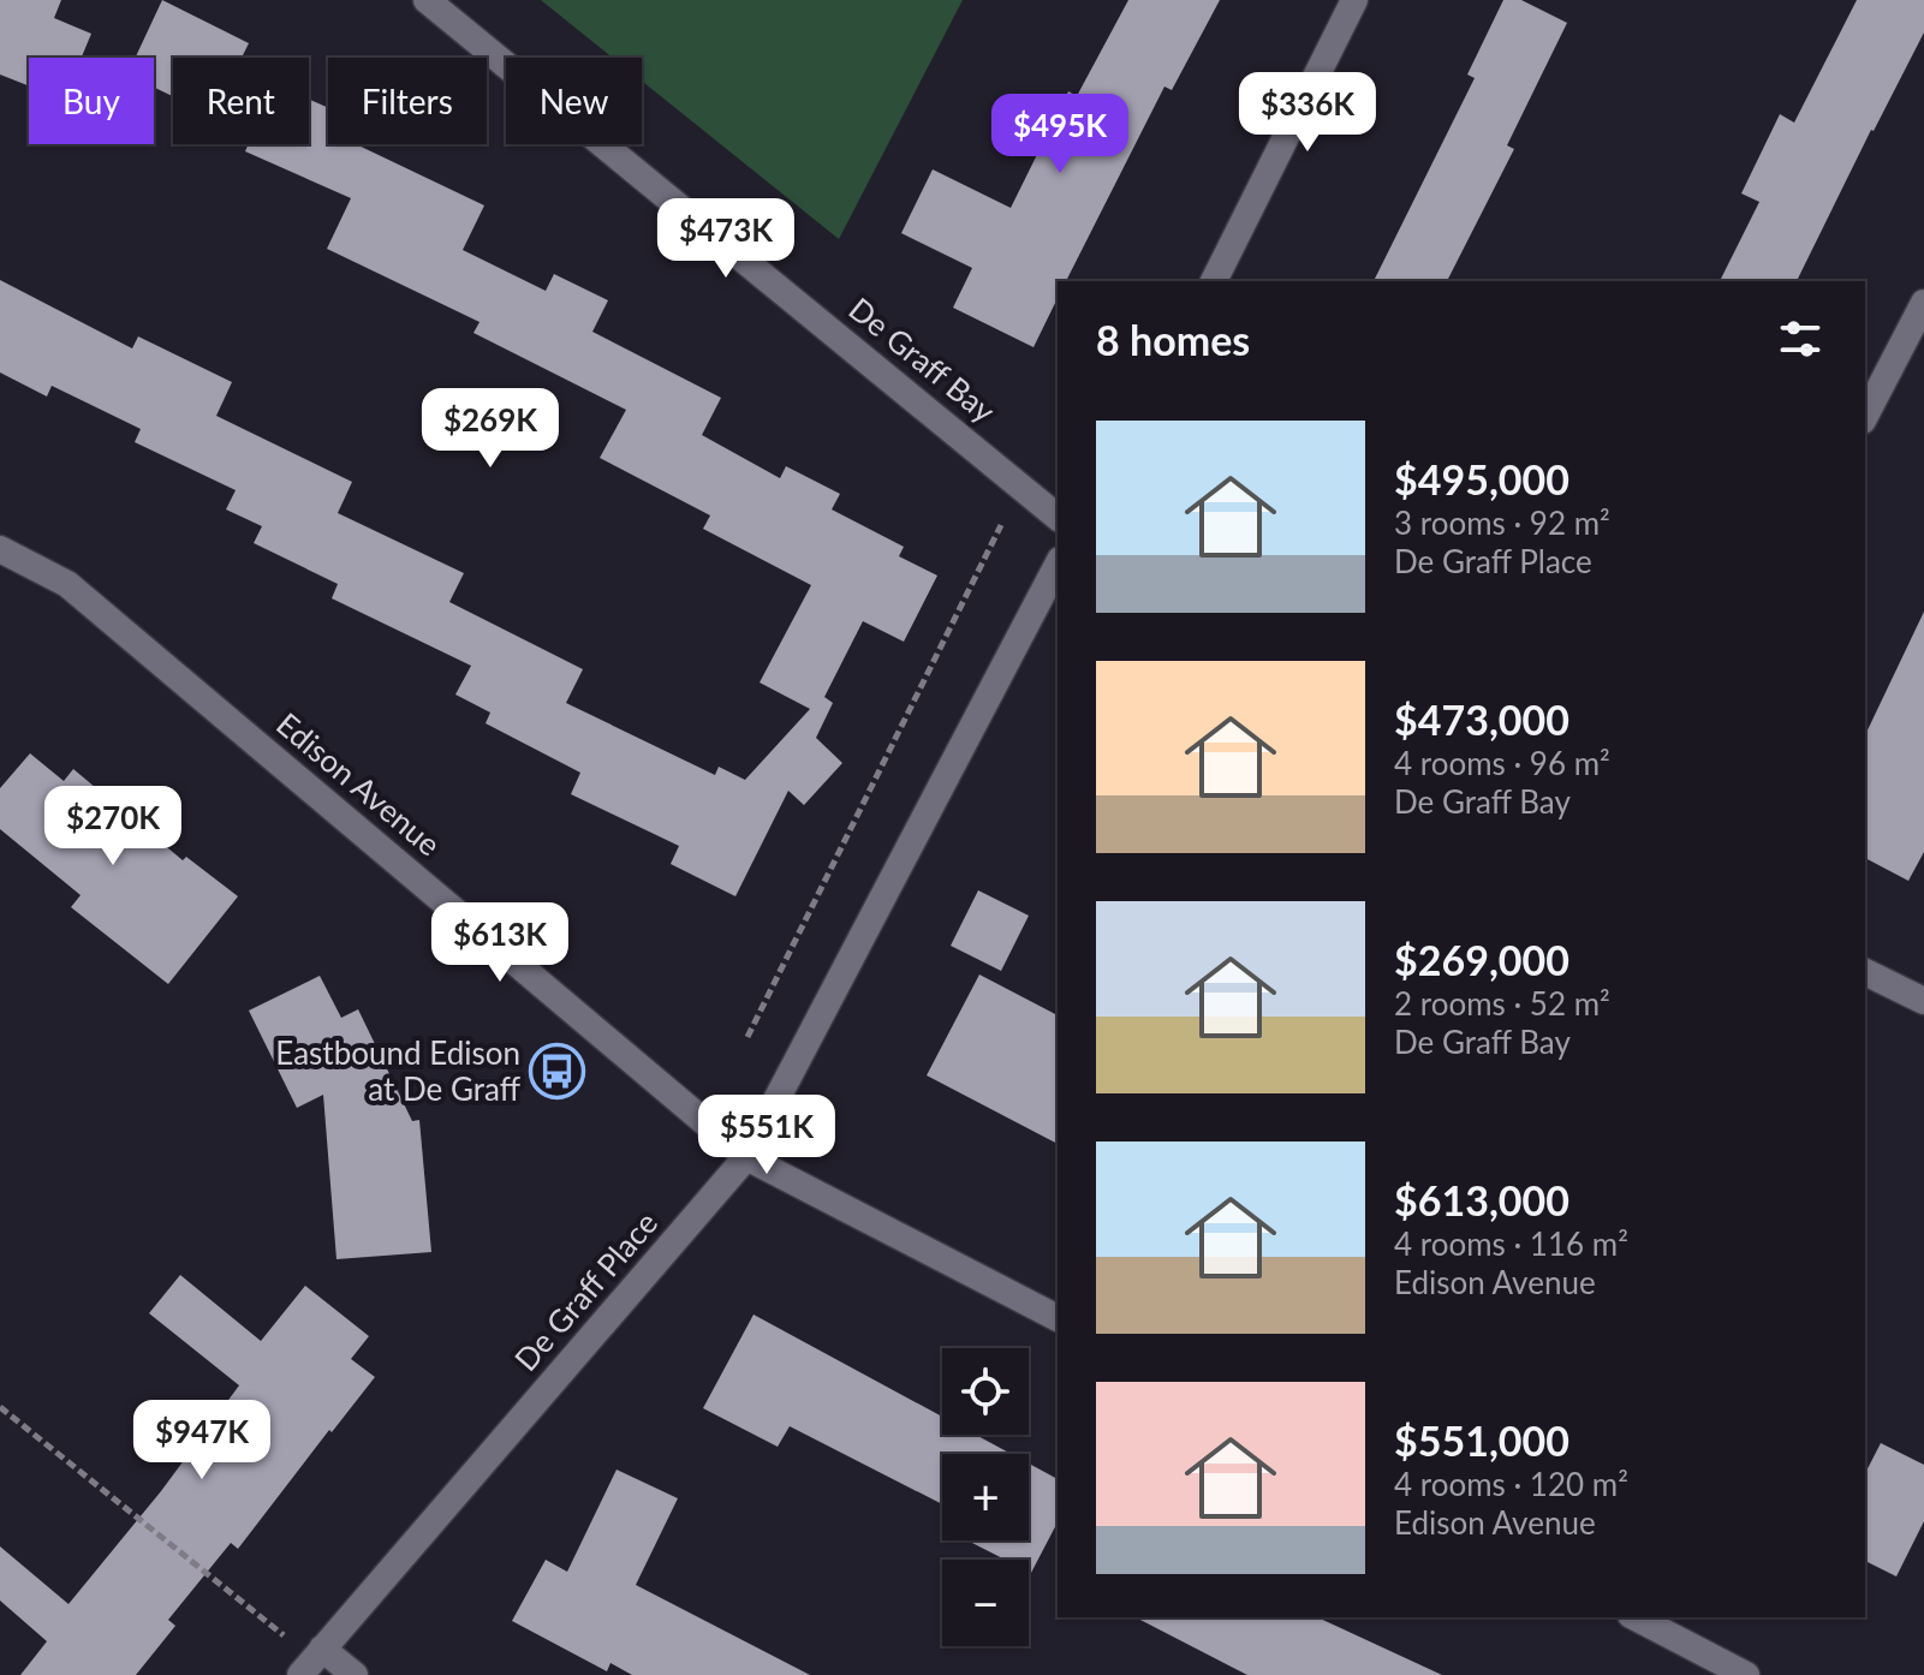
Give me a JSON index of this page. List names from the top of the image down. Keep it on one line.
{"streets":{"street":["De Graff Bay","Edison Avenue","De Graff Place"]},"crossings":[["Edison Avenue","De Graff Place"]],"places":{"bus stop":["Eastbound Edison at De Graff"]},"page":{"chip":["Buy","Rent","Filters","New"],"price":["$336K","$495K","$473K","$269K","$270K","$613K","$551K","$947K"],"heading":"8 homes","list":[{"name":"$495,000","note":"3 rooms · 92 m² · De Graff Place"},{"name":"$473,000","note":"4 rooms · 96 m² · De Graff Bay"},{"name":"$269,000","note":"2 rooms · 52 m² · De Graff Bay"},{"name":"$613,000","note":"4 rooms · 116 m² · Edison Avenue"},{"name":"$551,000","note":"4 rooms · 120 m² · Edison Avenue"}],"map_buttons":["+","−"]}}
